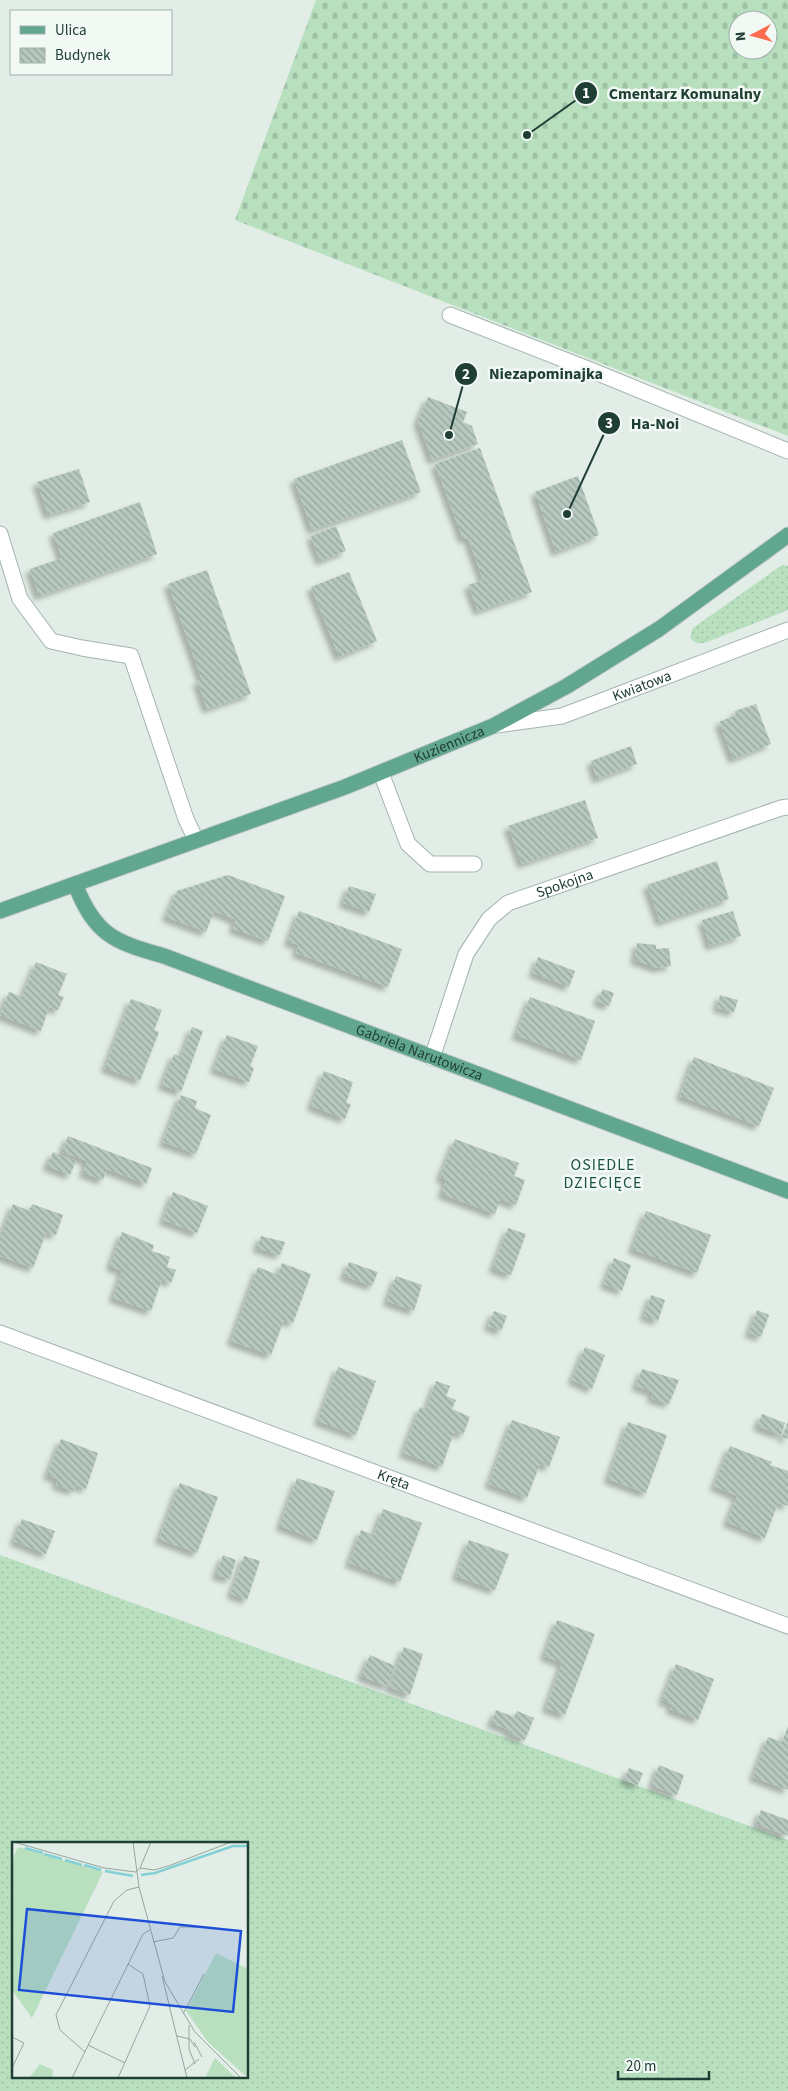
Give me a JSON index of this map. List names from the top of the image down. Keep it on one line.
{"streets":{"main road":["Kuziennicza","Gabriela Narutowicza"],"street":["Kwiatowa","Spokojna","Kręta"]},"crossings":[["Kwiatowa","Kuziennicza"],["Kuziennicza","Gabriela Narutowicza"],["Spokojna","Gabriela Narutowicza"]],"districts":["OSIEDLE DZIECIĘCE"],"places":["Cmentarz Komunalny","Niezapominajka","Ha-Noi"],"legend":["Ulica","Budynek"],"scale_bar":"20 m","north":"left"}
